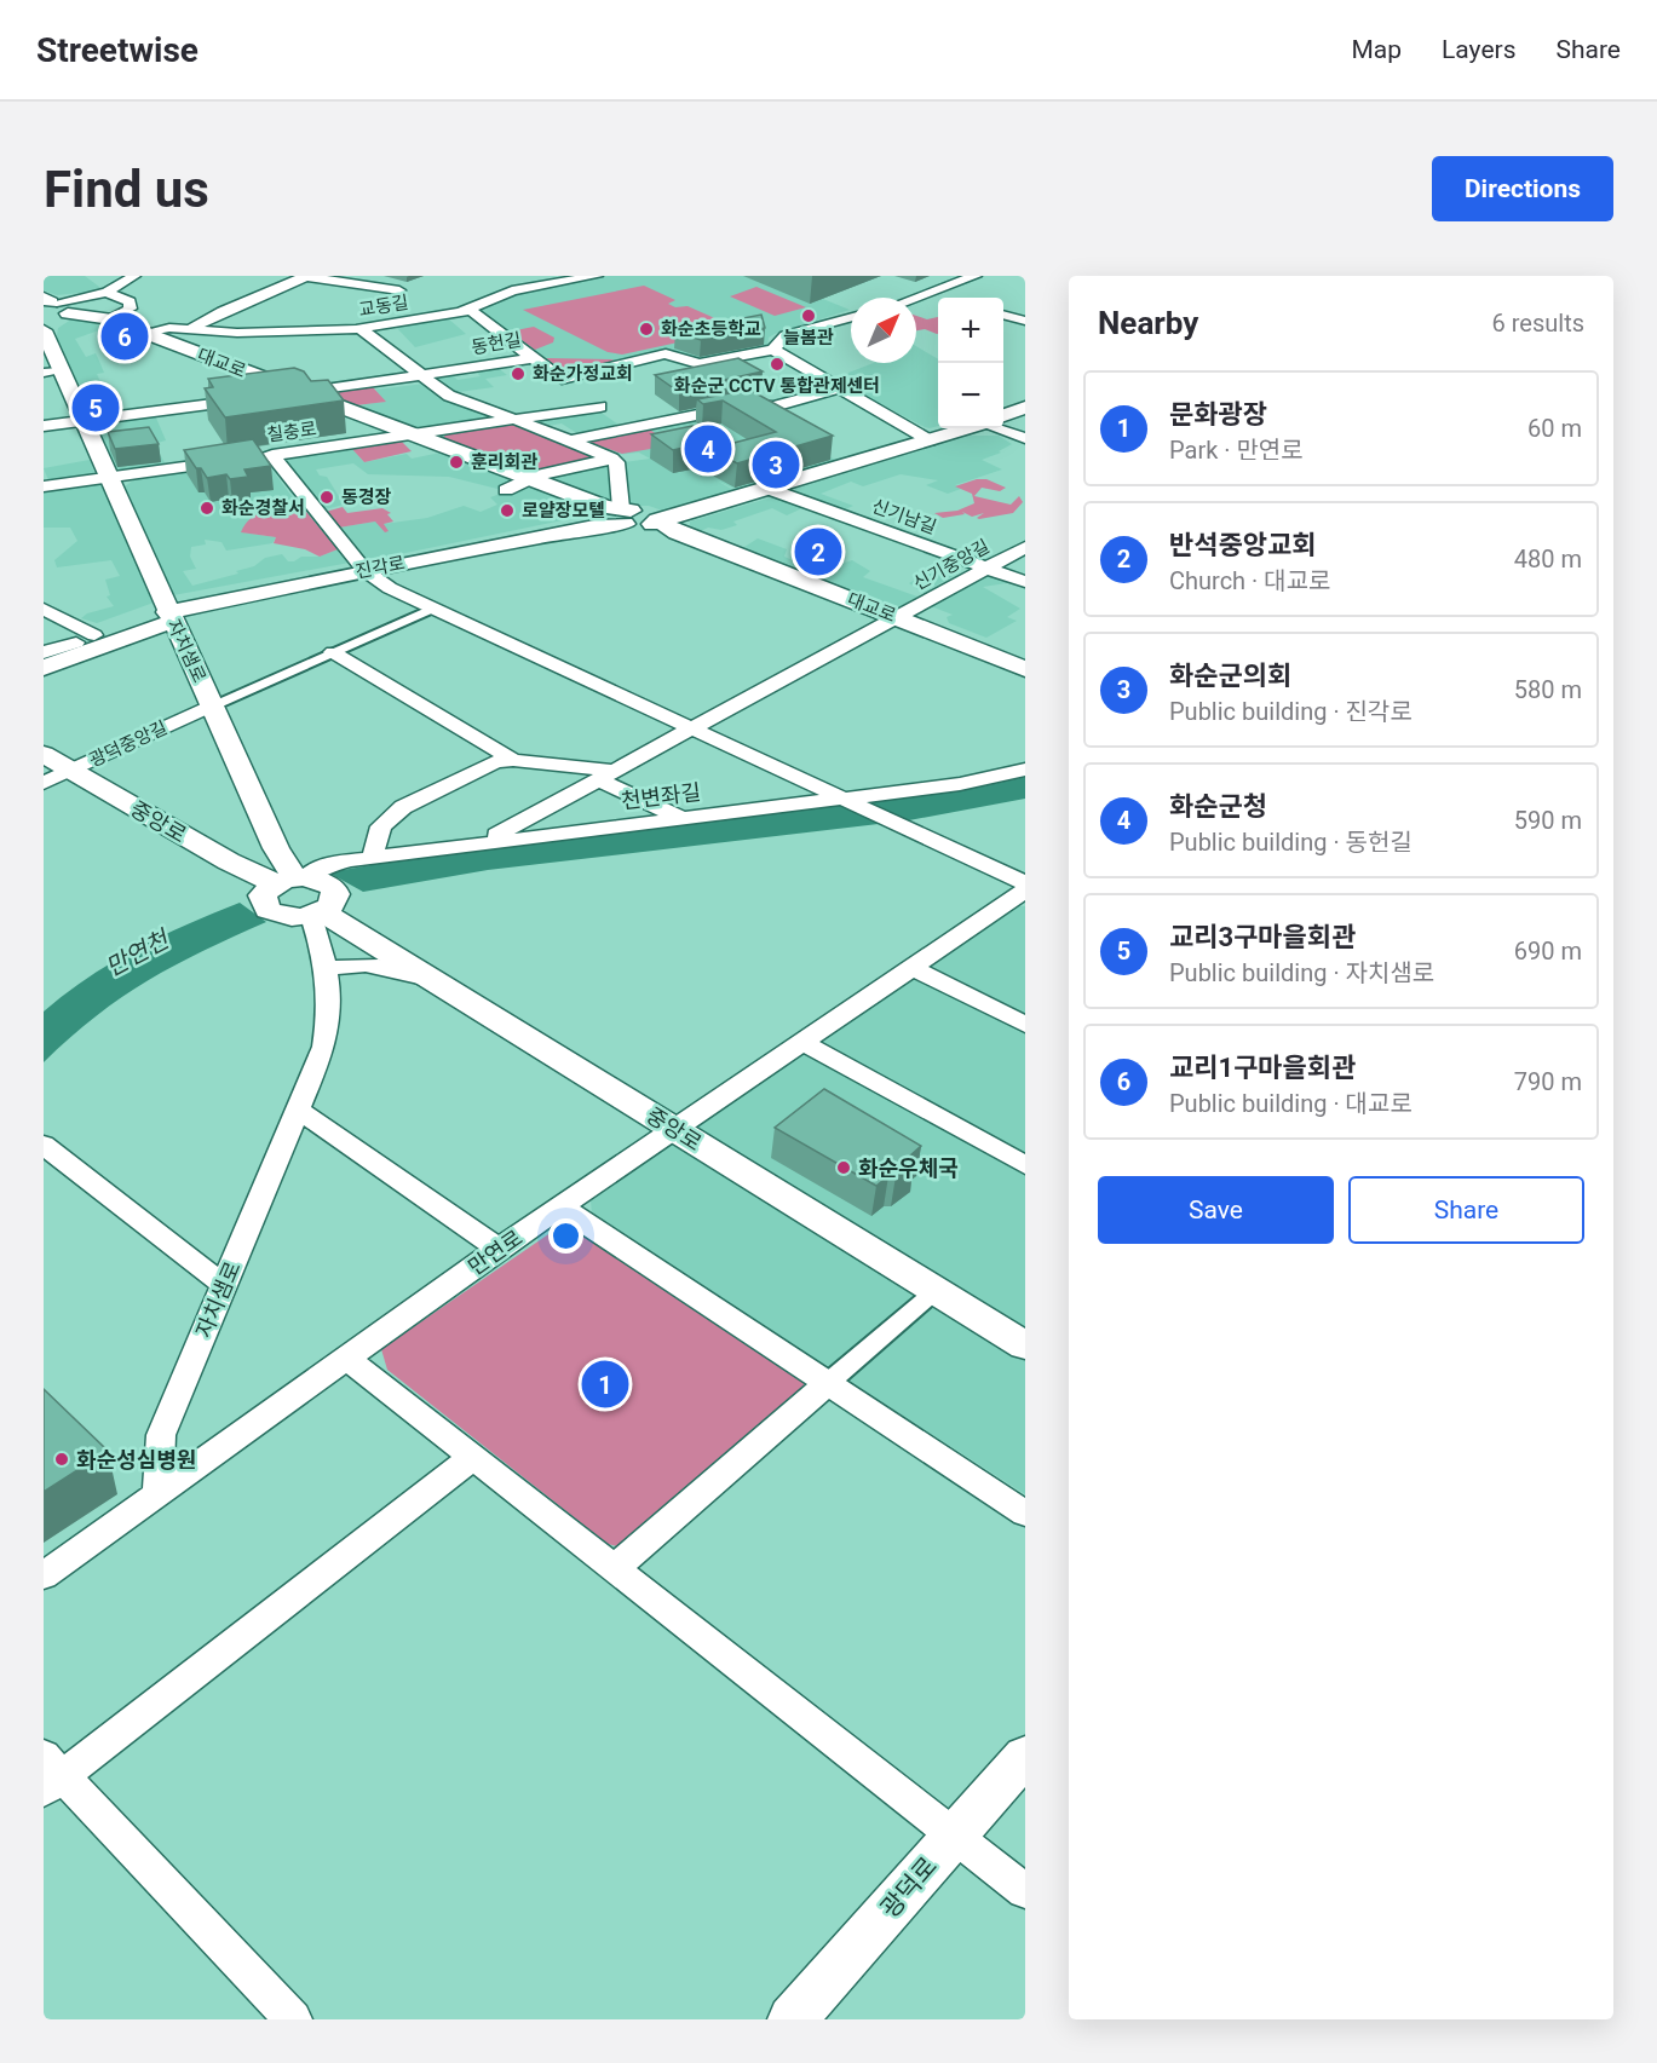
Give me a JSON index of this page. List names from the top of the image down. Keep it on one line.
{"streets":{"street":["교동길","동헌길","대교로","칠충로","신기남길","신기중앙길","진각로","자치샘로","광덕중앙길","천변좌길","중앙로","만연로","광덕로"]},"crossings":[["교동길","대교로"],["동헌길","대교로"],["대교로","칠충로"],["대교로","신기중앙길"],["대교로","진각로"],["칠충로","자치샘로"],["신기남길","신기중앙길"],["신기중앙길","천변좌길"],["진각로","자치샘로"],["자치샘로","광덕중앙길"],["자치샘로","천변좌길"],["자치샘로","중앙로"],["자치샘로","만연로"],["광덕중앙길","중앙로"],["천변좌길","중앙로"],["중앙로","만연로"]],"water":["만연천"],"places":["늘봄관","화순초등학교","화순군 CCTV 통합관제센터","화순가정교회","훈리회관","동경장","화순경찰서","로얄장모텔","화순우체국","화순성심병원"],"north":"top right","page":{"header":"Streetwise","nav":["Map","Layers","Share"],"buttons":["Directions",["Save","Share"]],"title":"Find us","heading":["Nearby","6 results"],"map_buttons":["+","−"],"pins":["6","5","4","3","2","1"],"list":[{"mark":"1","name":"문화광장","note":"Park · 만연로","value":"60 m"},{"mark":"2","name":"반석중앙교회","note":"Church · 대교로","value":"480 m"},{"mark":"3","name":"화순군의회","note":"Public building · 진각로","value":"580 m"},{"mark":"4","name":"화순군청","note":"Public building · 동헌길","value":"590 m"},{"mark":"5","name":"교리3구마을회관","note":"Public building · 자치샘로","value":"690 m"},{"mark":"6","name":"교리1구마을회관","note":"Public building · 대교로","value":"790 m"}]}}
